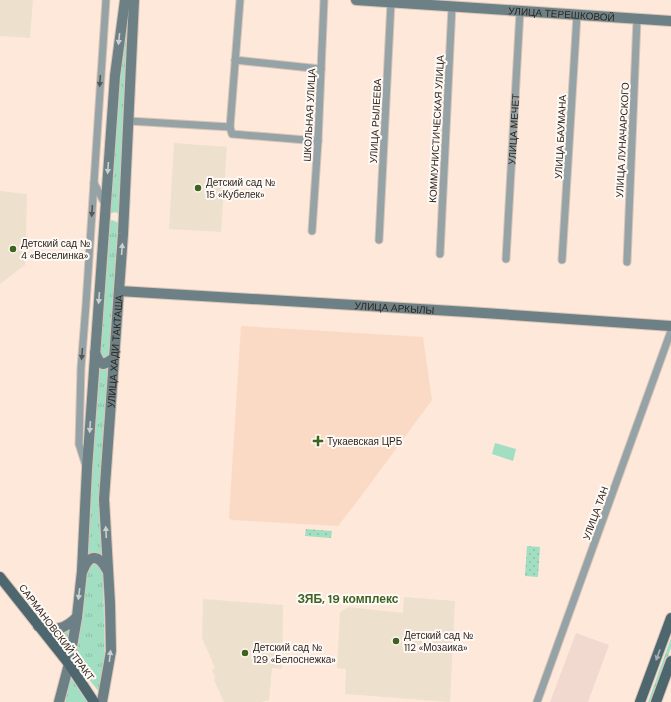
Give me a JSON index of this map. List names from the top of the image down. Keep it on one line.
{"streets":{"main road":["УЛИЦА ТЕРЕШКОВОЙ","УЛИЦА МЕЧЕТ","УЛИЦА АРКЫЛЫ","УЛИЦА ХАДИ ТАКТАША","САРМАНОВСКИЙ ТРАКТ"],"street":["ШКОЛЬНАЯ УЛИЦА","УЛИЦА РЫЛЕЕВА","КОММУНИСТИЧЕСКАЯ УЛИЦА","УЛИЦА БАУМАНА","УЛИЦА ЛУНАЧАРСКОГО","УЛИЦА ТАН"]},"crossings":[["УЛИЦА ТЕРЕШКОВОЙ","УЛИЦА РЫЛЕЕВА"],["УЛИЦА ТЕРЕШКОВОЙ","КОММУНИСТИЧЕСКАЯ УЛИЦА"],["УЛИЦА ТЕРЕШКОВОЙ","УЛИЦА МЕЧЕТ"],["УЛИЦА ТЕРЕШКОВОЙ","УЛИЦА БАУМАНА"],["УЛИЦА ТЕРЕШКОВОЙ","УЛИЦА ЛУНАЧАРСКОГО"],["УЛИЦА АРКЫЛЫ","УЛИЦА ХАДИ ТАКТАША"],["УЛИЦА ХАДИ ТАКТАША","САРМАНОВСКИЙ ТРАКТ"]],"districts":["ЗЯБ, 19 комплекс"],"places":{"other":["Детский сад № 15 «Кубелек»","Детский сад № 4 «Веселинка»","Детский сад № 112 «Мозаика»","Детский сад № 129 «Белоснежка»"],"health":["Тукаевская ЦРБ"]}}
